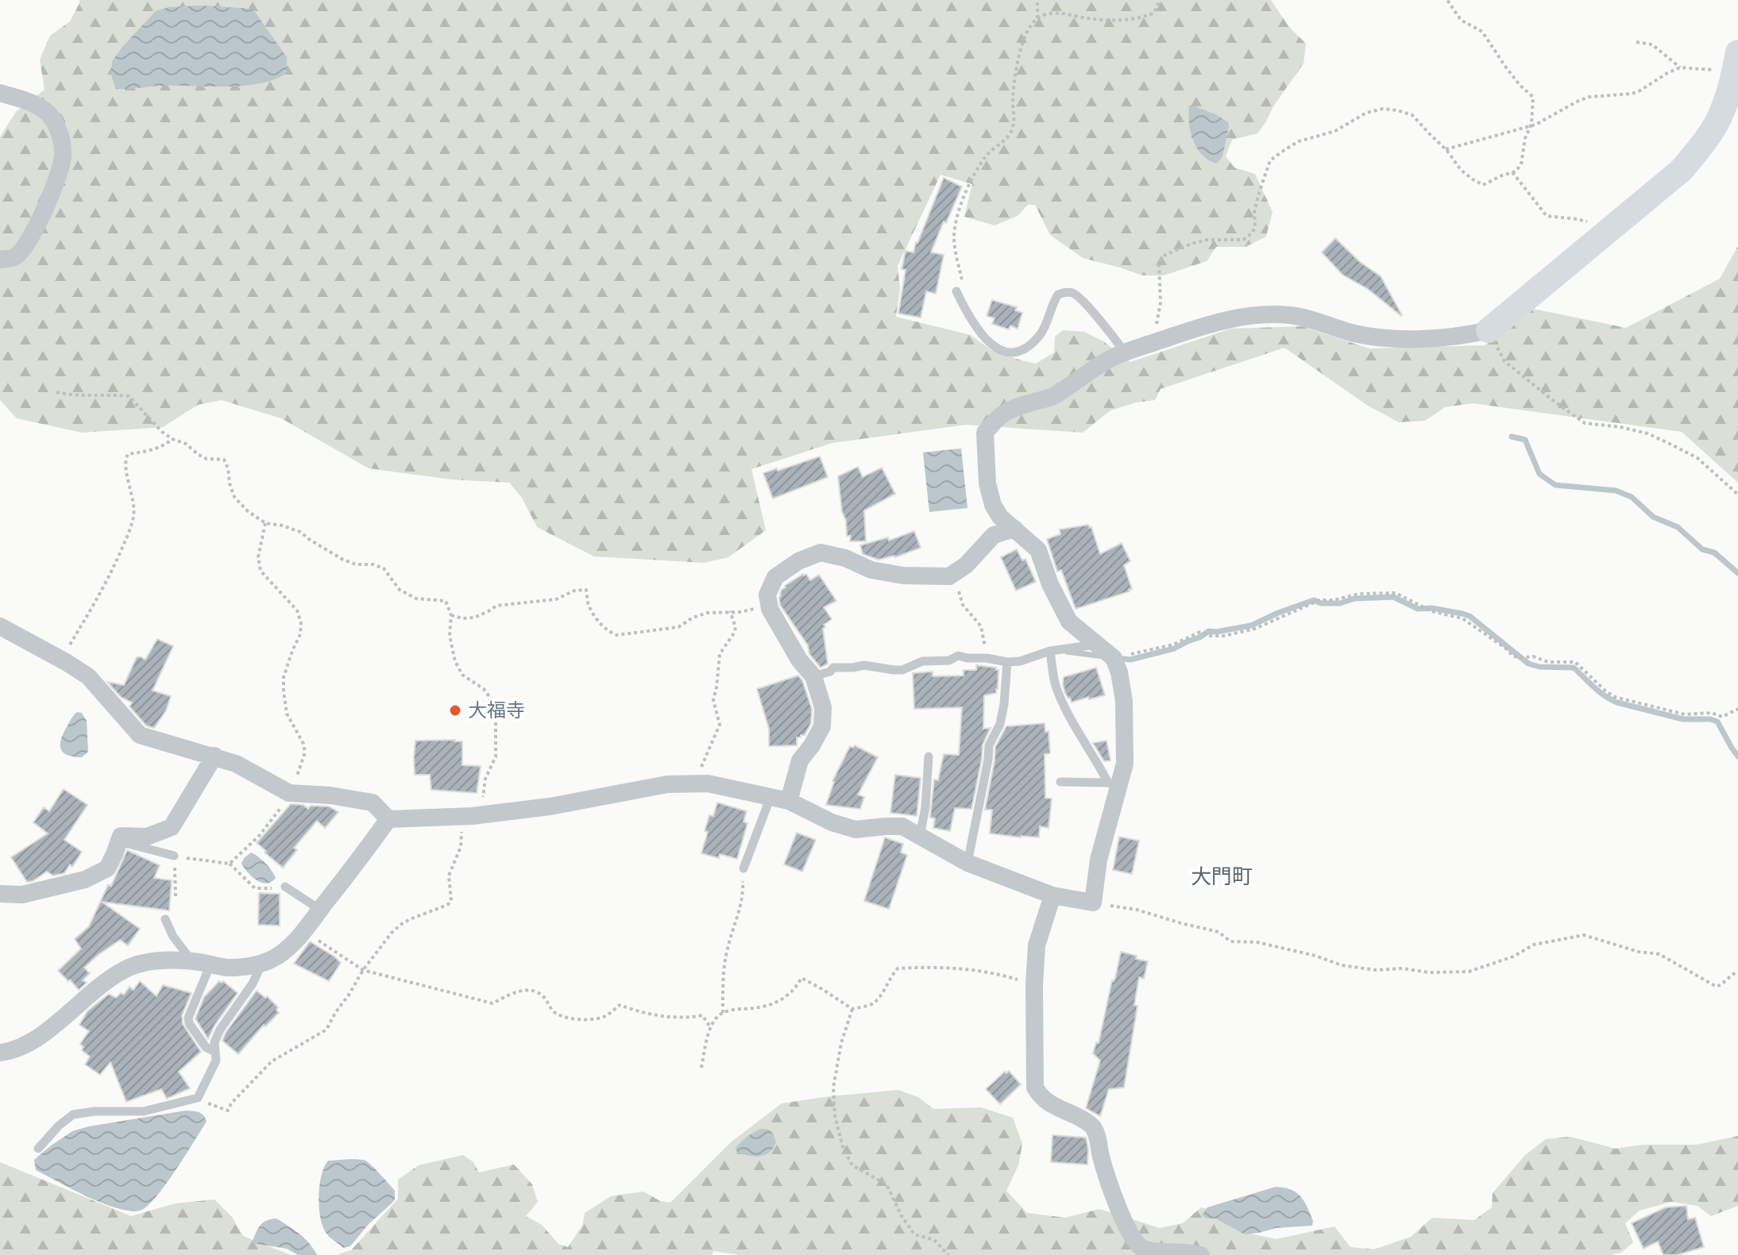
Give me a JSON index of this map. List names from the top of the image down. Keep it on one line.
{"districts":["大門町"],"places":["大福寺"]}
